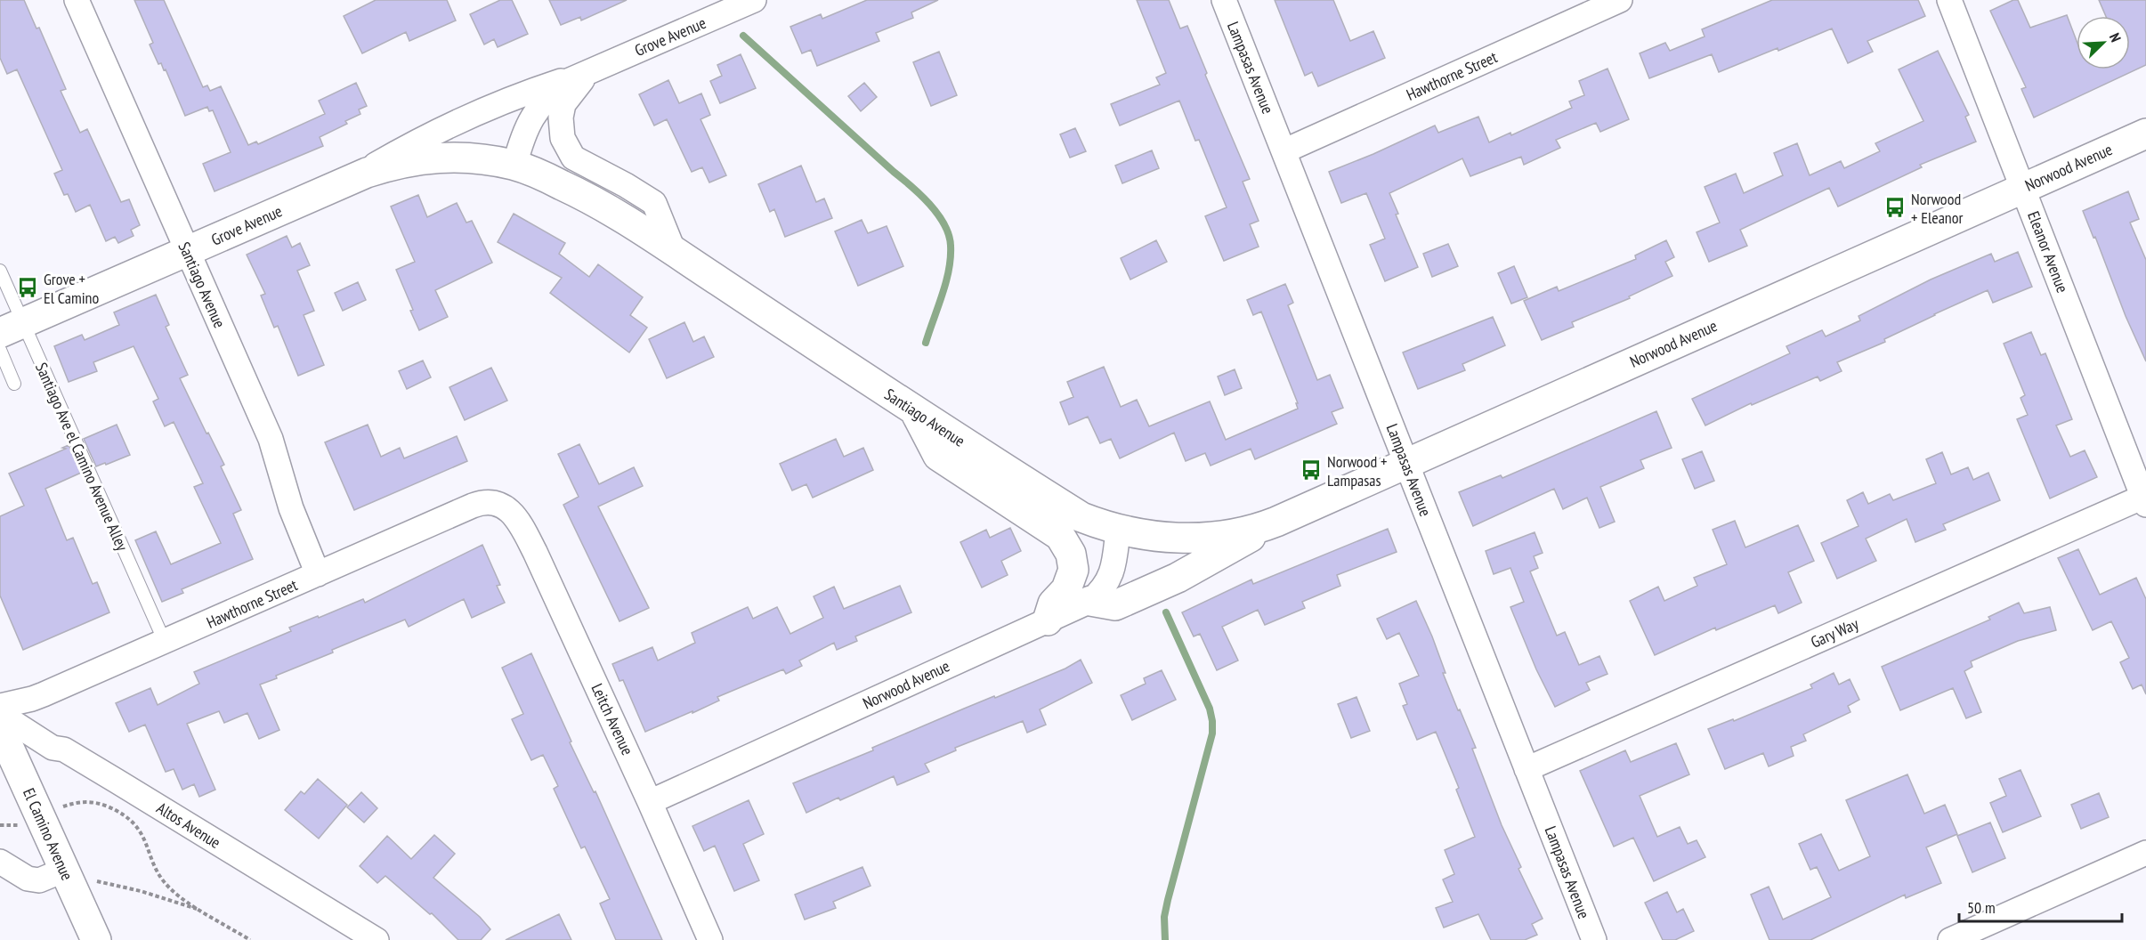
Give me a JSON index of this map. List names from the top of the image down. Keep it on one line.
{"streets":{"main road":["Grove Avenue","Norwood Avenue","Santiago Avenue","El Camino Avenue"],"street":["Lampasas Avenue","Hawthorne Street","Eleanor Avenue","Gary Way","Leitch Avenue","Altos Avenue"],"lane":["Santiago Ave el Camino Avenue Alley"]},"crossings":[["Grove Avenue","Santiago Avenue"],["Grove Avenue","Santiago Ave el Camino Avenue Alley"],["Lampasas Avenue","Hawthorne Street"],["Lampasas Avenue","Norwood Avenue"],["Lampasas Avenue","Gary Way"],["Hawthorne Street","Santiago Avenue"],["Hawthorne Street","Santiago Ave el Camino Avenue Alley"],["Hawthorne Street","Leitch Avenue"],["Norwood Avenue","Eleanor Avenue"],["Norwood Avenue","Santiago Avenue"],["Norwood Avenue","Leitch Avenue"],["Eleanor Avenue","Gary Way"]],"places":{"bus stop":["Norwood + Eleanor","Grove + El Camino","Norwood + Lampasas"]},"scale_bar":"50 m","north":"top right"}
